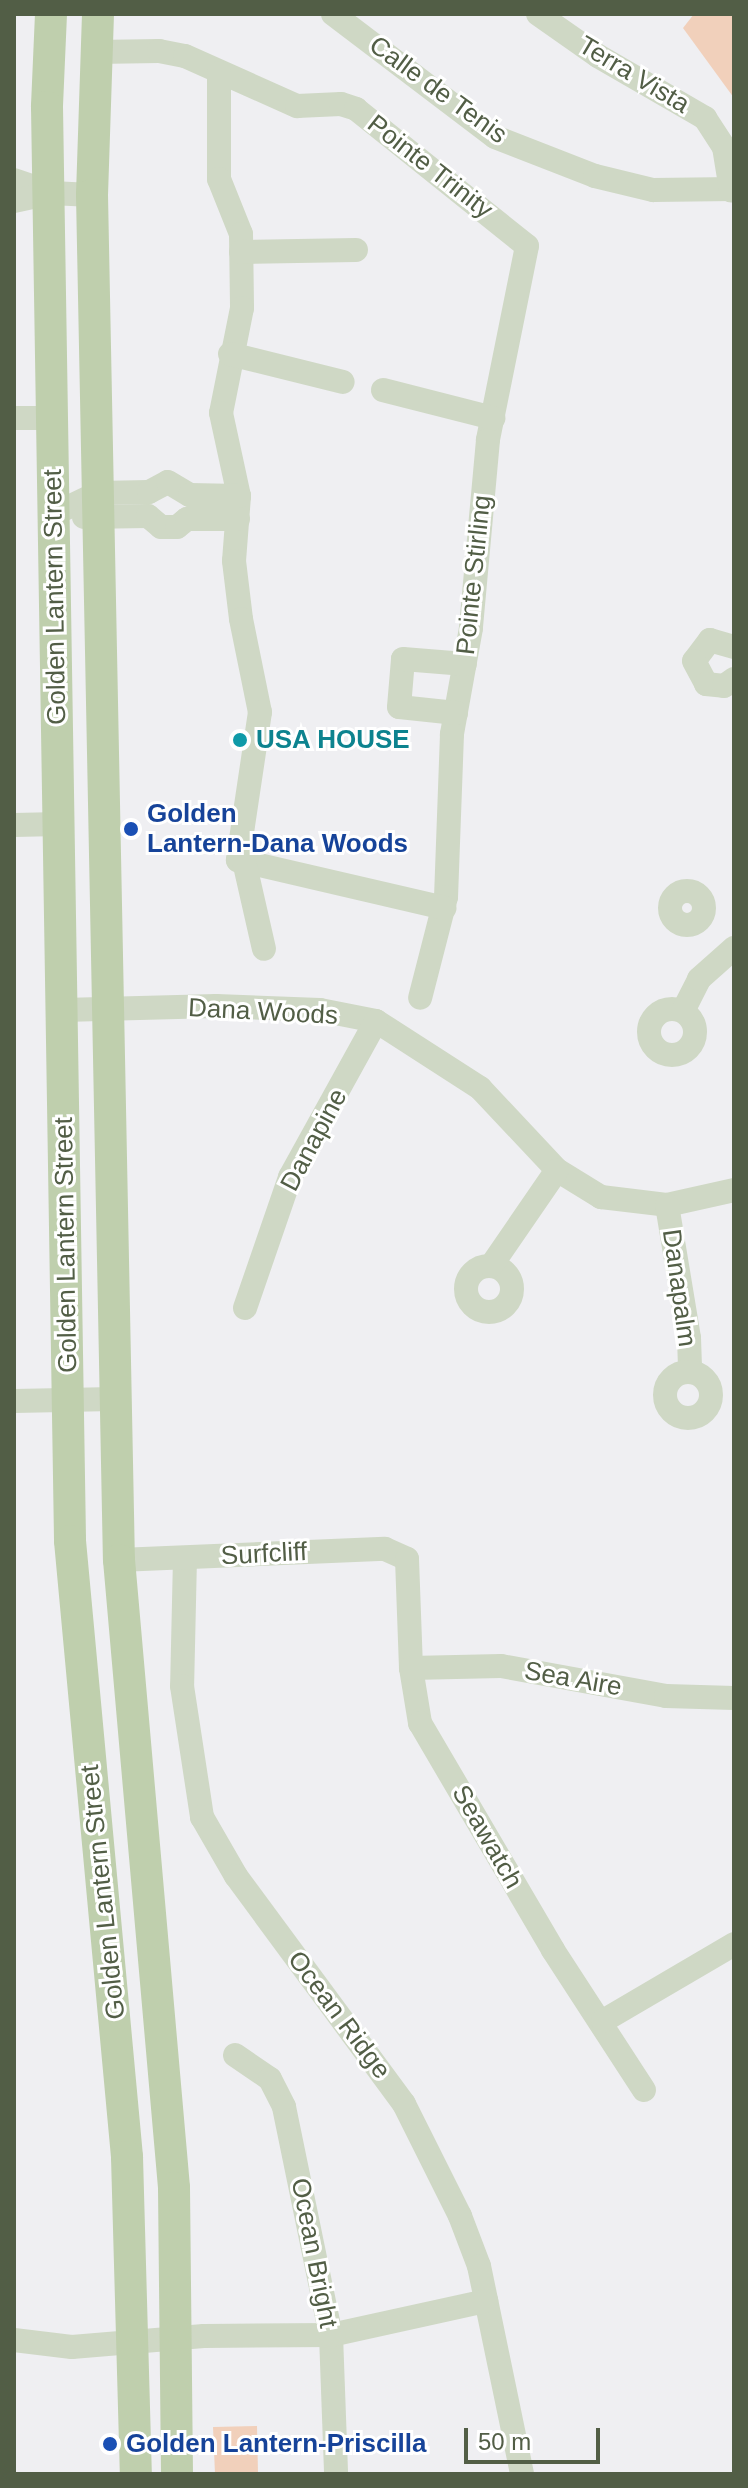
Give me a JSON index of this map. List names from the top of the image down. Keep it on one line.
{"streets":{"main road":["Golden Lantern Street"],"street":["Terra Vista","Calle de Tenis","Pointe Trinity","Pointe Stirling","Dana Woods","Danapine","Danapalm","Surfcliff","Sea Aire","Seawatch","Ocean Ridge","Ocean Bright"]},"crossings":[["Terra Vista","Calle de Tenis"],["Pointe Trinity","Pointe Stirling"],["Pointe Trinity","Golden Lantern Street"],["Golden Lantern Street","Dana Woods"],["Golden Lantern Street","Surfcliff"],["Dana Woods","Danapine"],["Dana Woods","Danapalm"],["Surfcliff","Seawatch"],["Surfcliff","Ocean Ridge"],["Sea Aire","Seawatch"]],"places":["USA HOUSE","Golden Lantern-Dana Woods","Golden Lantern-Priscilla"],"scale_bar":"50 m"}
